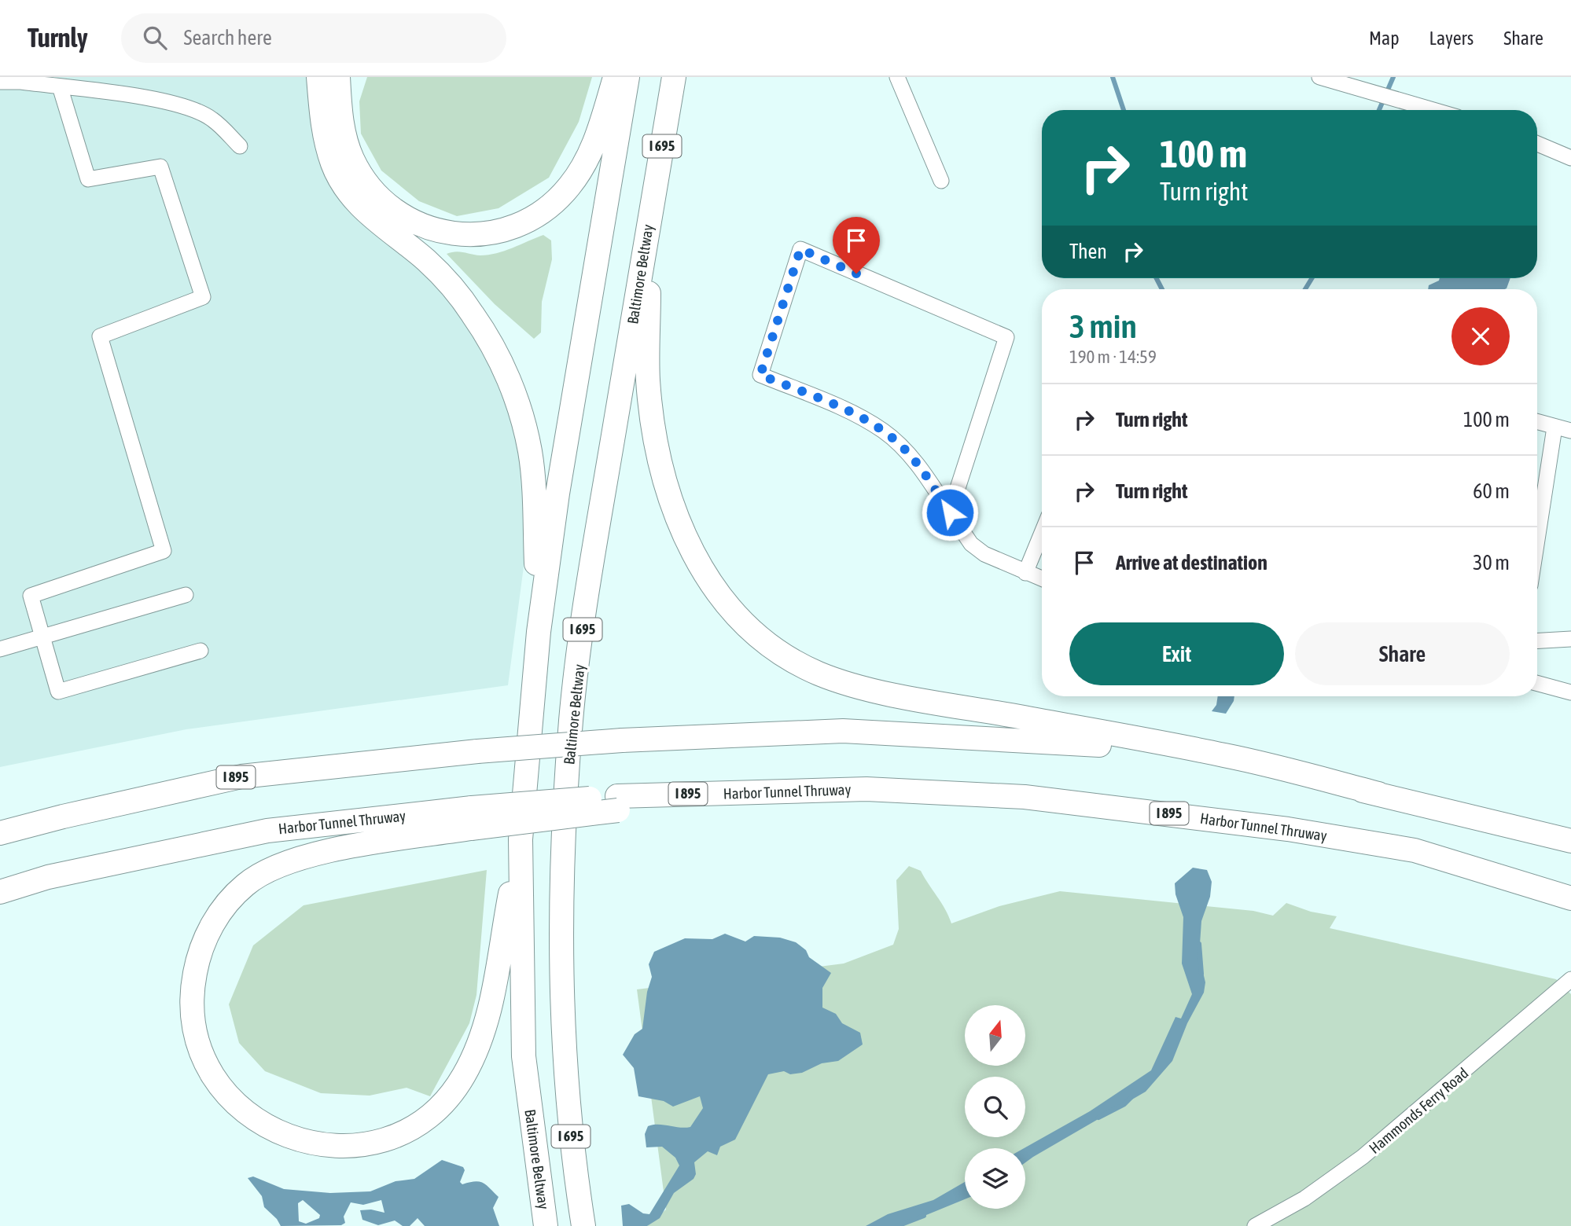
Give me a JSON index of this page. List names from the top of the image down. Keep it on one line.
{"streets":{"highway":["I 695","Baltimore Beltway","I 895","Harbor Tunnel Thruway"],"street":["Hammonds Ferry Road"]},"north":"top","page":{"header":"Turnly","search":"Search here","nav":["Map","Layers","Share"],"turn":["100 m","Turn right"],"then":"Then","heading":["3 min","190 m · 14:59"],"list":[{"name":"Turn right","value":"100 m"},{"name":"Turn right","value":"60 m"},{"name":"Arrive at destination","value":"30 m"}],"buttons":["Exit","Share"]}}
